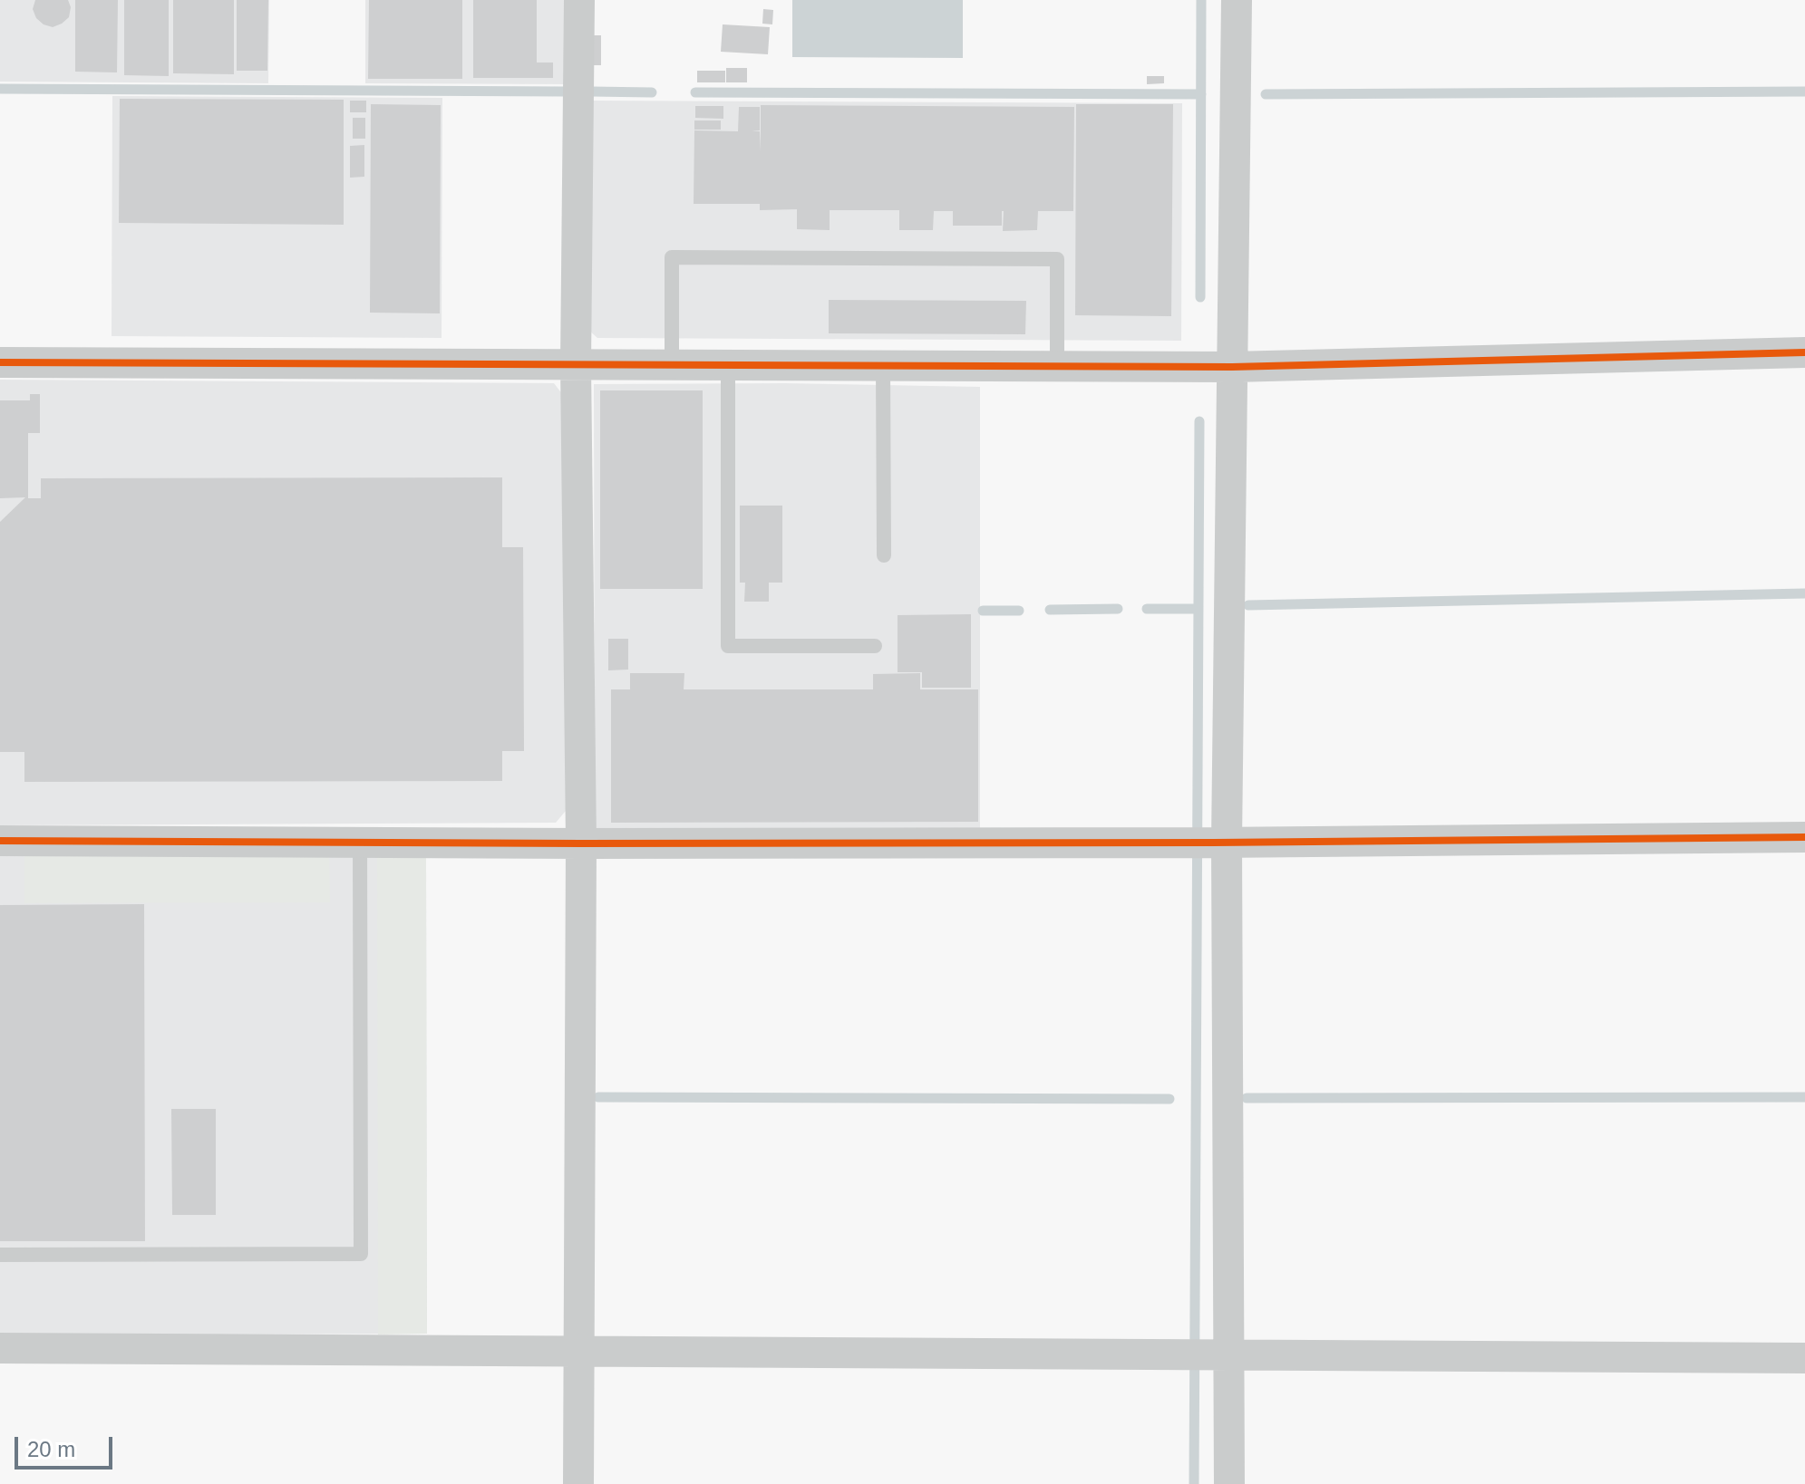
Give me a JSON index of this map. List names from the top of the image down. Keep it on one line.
{"scale_bar":"20 m"}
